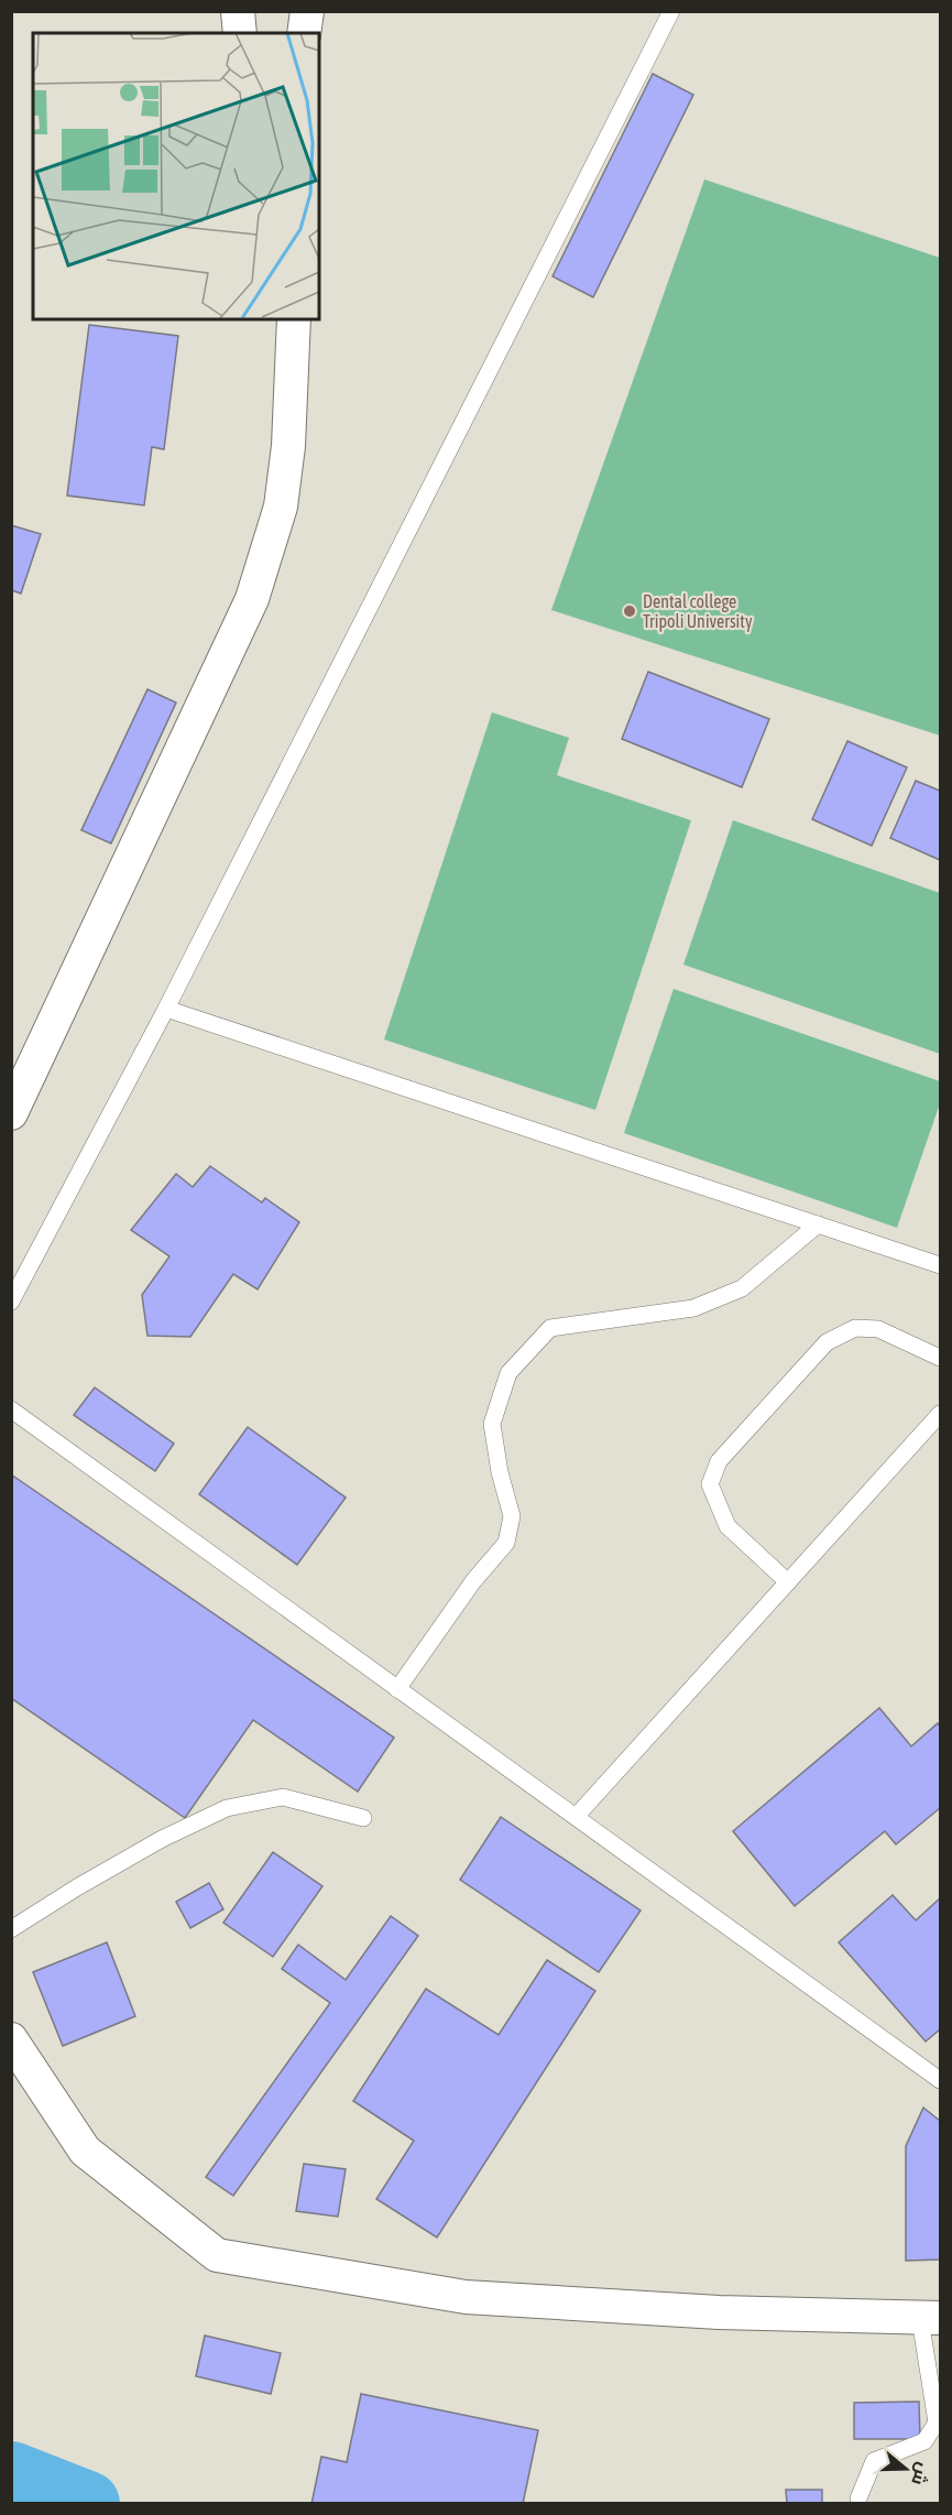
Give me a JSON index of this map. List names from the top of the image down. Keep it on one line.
{"places":["Dental college Tripoli University"],"north":"right"}
